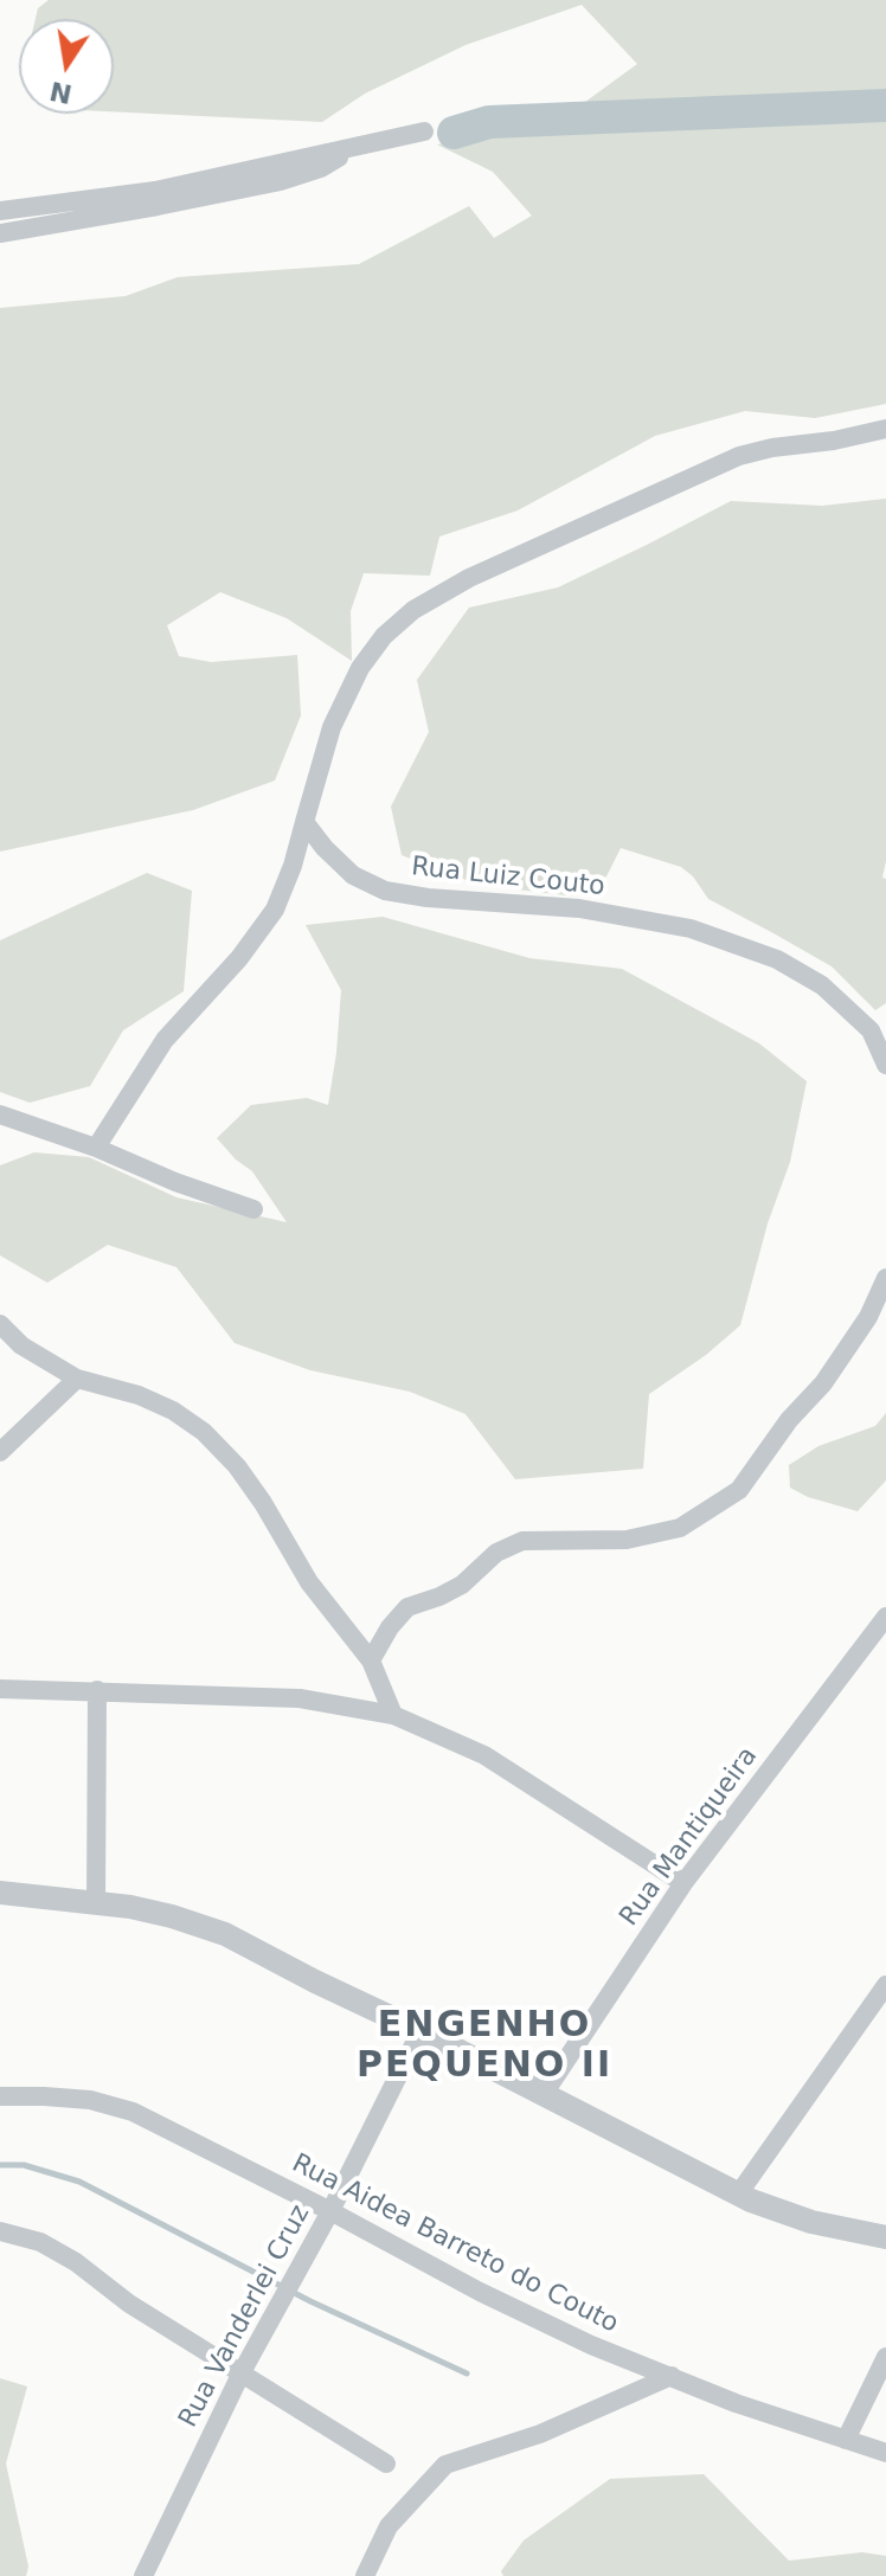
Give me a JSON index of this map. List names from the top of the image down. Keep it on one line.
{"streets":{"street":["Rua Luiz Couto","Rua Mantiqueira","Rua Aidea Barreto do Couto","Rua Vanderlei Cruz"]},"crossings":[["Rua Aidea Barreto do Couto","Rua Vanderlei Cruz"]],"districts":["ENGENHO PEQUENO II"],"north":"bottom"}
